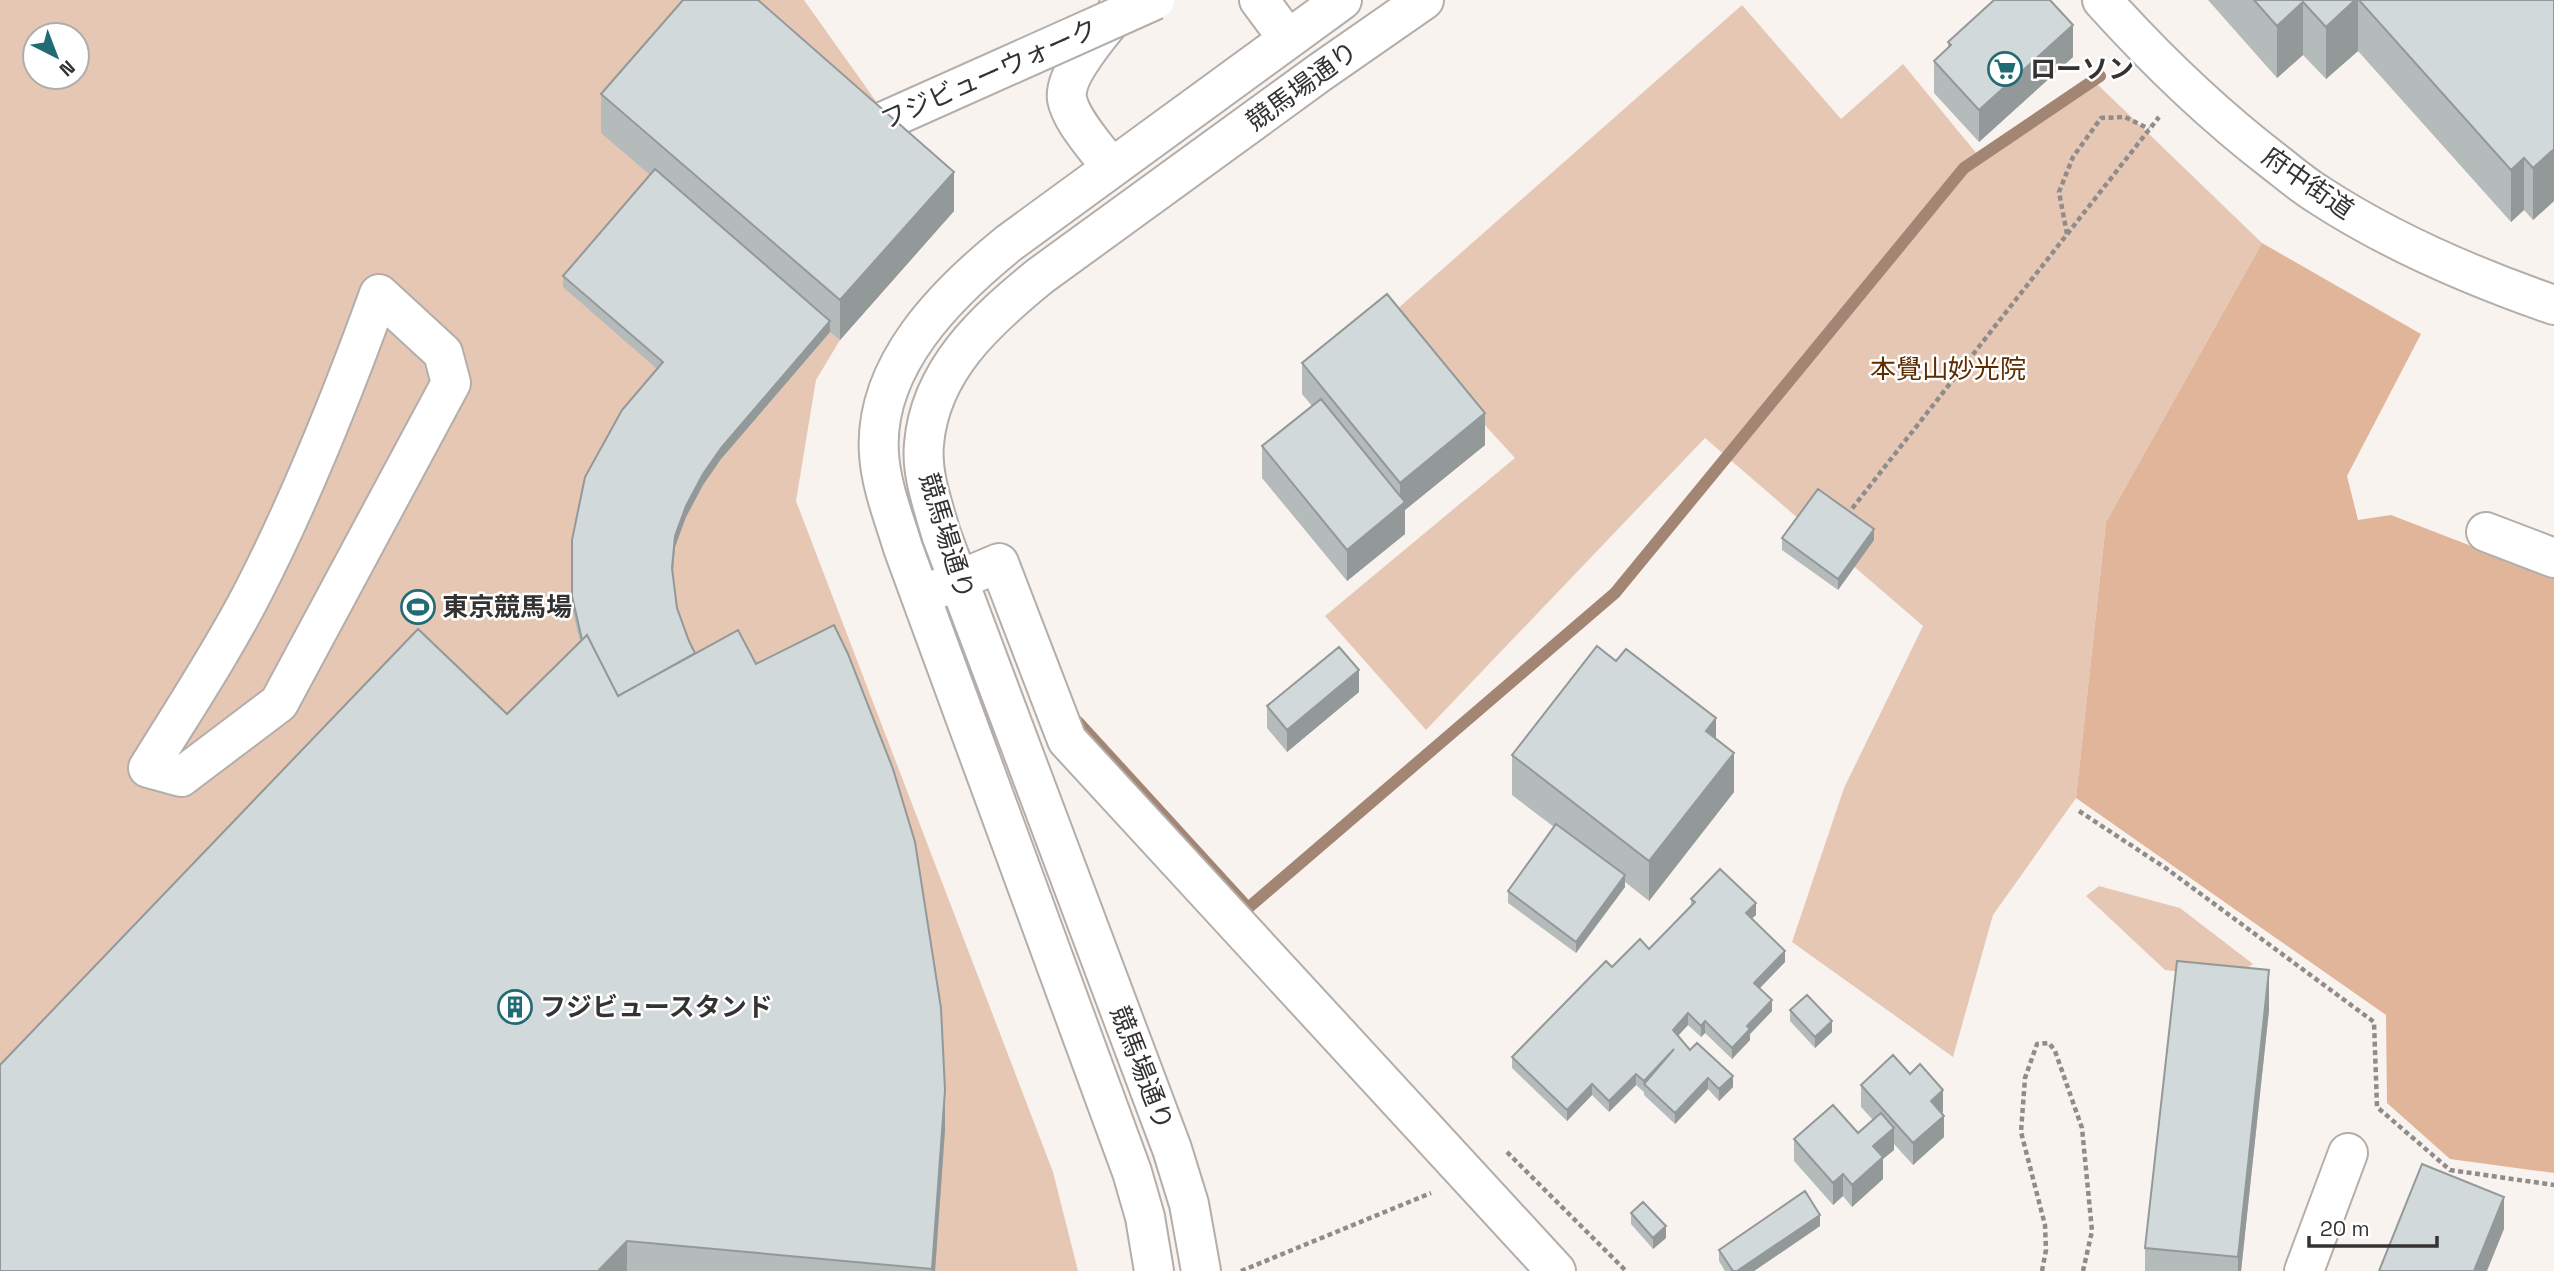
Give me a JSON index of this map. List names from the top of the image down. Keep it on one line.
{"streets":{"street":["フジビューウォーク","競馬場通り","府中街道"]},"parks":["本覺山妙光院"],"places":{"supermarket":["ローソン"],"sports":["東京競馬場"],"building":["フジビュースタンド"]},"scale_bar":"20 m","north":"bottom right"}
